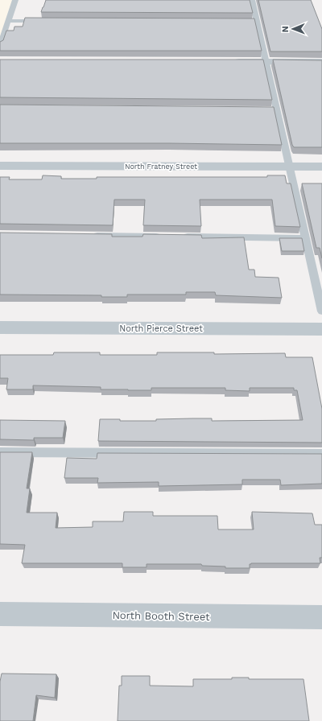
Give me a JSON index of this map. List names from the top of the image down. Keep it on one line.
{"streets":{"street":["North Fratney Street","North Pierce Street","North Booth Street"]},"north":"left"}
